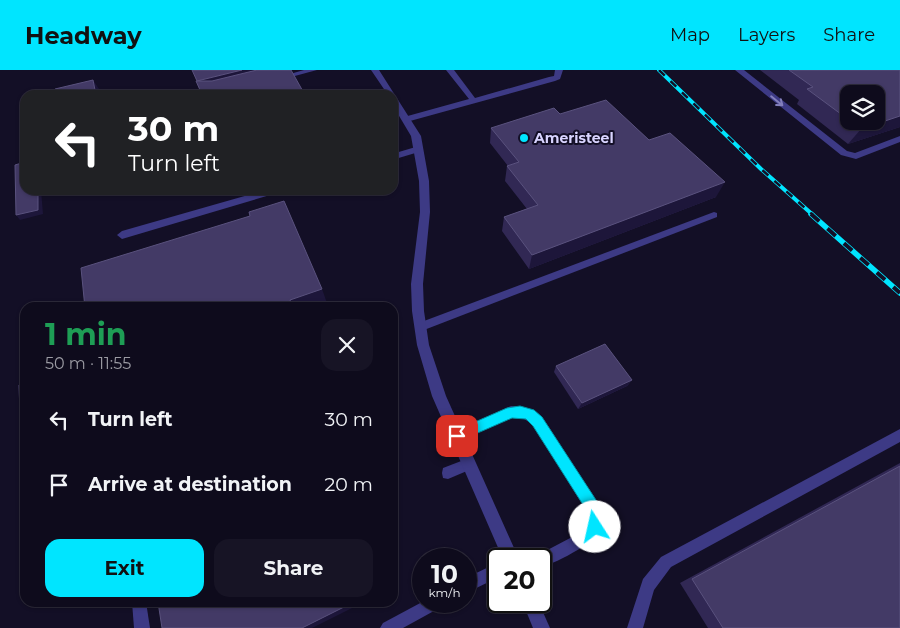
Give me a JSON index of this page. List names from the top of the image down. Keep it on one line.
{"places":["Ameristeel"],"page":{"header":"Headway","nav":["Map","Layers","Share"],"turn":["30 m","Turn left"],"heading":["1 min","50 m · 11:55"],"list":[{"name":"Turn left","value":"30 m"},{"name":"Arrive at destination","value":"20 m"}],"buttons":["Exit","Share"],"speed":"10 km/h","limit":"20"}}
